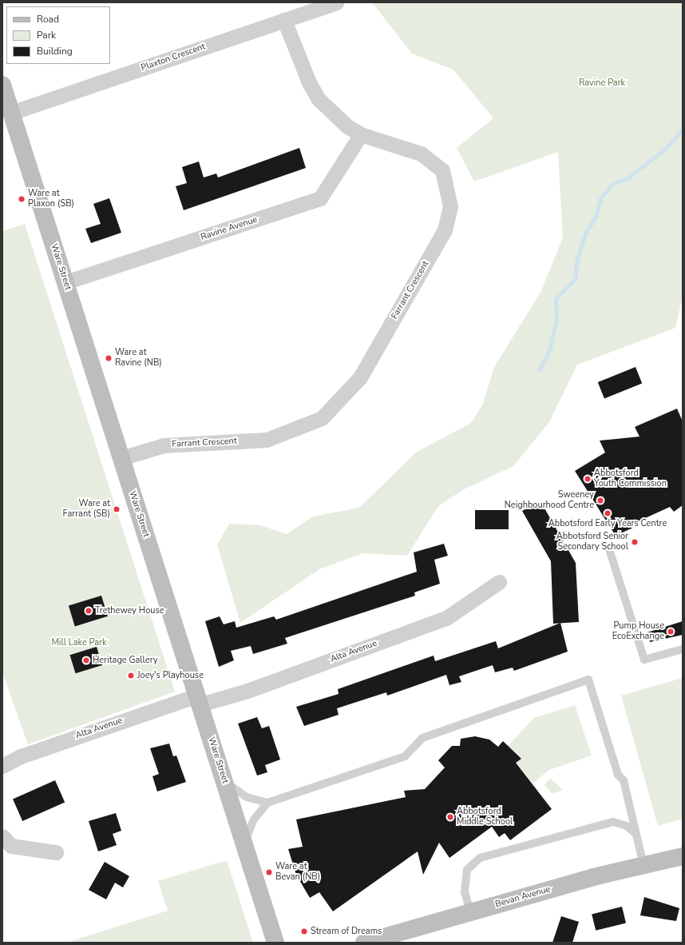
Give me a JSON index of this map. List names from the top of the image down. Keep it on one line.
{"streets":{"main road":["Ware Street","Bevan Avenue"],"street":["Plaxton Crescent","Ravine Avenue","Farrant Crescent","Alta Avenue"]},"crossings":[["Plaxton Crescent","Ware Street"],["Plaxton Crescent","Farrant Crescent"],["Ravine Avenue","Ware Street"],["Ravine Avenue","Farrant Crescent"],["Ware Street","Farrant Crescent"],["Ware Street","Alta Avenue"]],"parks":["Ravine Park","Mill Lake Park"],"places":["Ware at Plaxon (SB)","Ware at Ravine (NB)","Abbotsford Youth Commission","Sweeney Neighbourhood Centre","Ware at Farrant (SB)","Abbotsford Early Years Centre","Abbotsford Senior Secondary School","Trethewey House","Pump House EcoExchange","Heritage Gallery","Joey's Playhouse","Abbotsford Middle School","Ware at Bevan (NB)","Stream of Dreams"],"legend":["Road","Park","Building"]}
